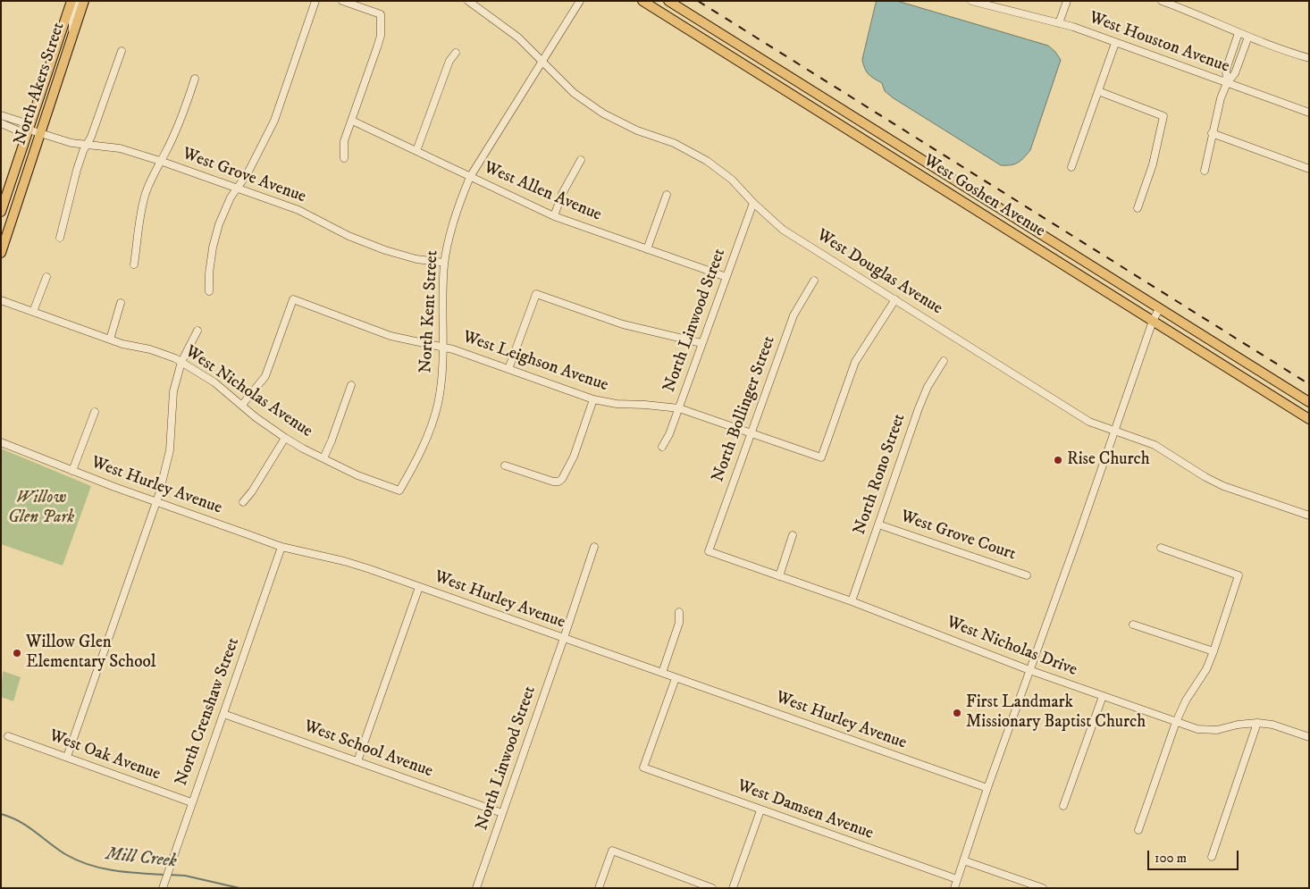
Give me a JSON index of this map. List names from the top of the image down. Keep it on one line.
{"streets":{"main road":["North Akers Street","West Goshen Avenue"],"street":["West Houston Avenue","West Grove Avenue","West Allen Avenue","West Douglas Avenue","North Kent Street","North Linwood Street","West Leighson Avenue","West Nicholas Avenue","North Bollinger Street","North Rono Street","West Hurley Avenue","West Grove Court","West Nicholas Drive","North Crenshaw Street","West School Avenue","West Oak Avenue","West Damsen Avenue"]},"crossings":[["North Akers Street","West Grove Avenue"],["West Grove Avenue","North Kent Street"],["West Allen Avenue","North Kent Street"],["West Allen Avenue","North Linwood Street"],["West Douglas Avenue","North Kent Street"],["West Douglas Avenue","North Linwood Street"],["West Douglas Avenue","West Leighson Avenue"],["North Kent Street","West Leighson Avenue"],["North Kent Street","West Nicholas Avenue"],["North Linwood Street","West Leighson Avenue"],["North Linwood Street","West Hurley Avenue"],["North Linwood Street","West School Avenue"],["West Leighson Avenue","West Nicholas Avenue"],["West Leighson Avenue","North Bollinger Street"],["North Bollinger Street","West Nicholas Drive"],["North Rono Street","West Grove Court"],["North Rono Street","West Nicholas Drive"],["West Hurley Avenue","North Crenshaw Street"],["West Hurley Avenue","West Damsen Avenue"],["North Crenshaw Street","West School Avenue"],["North Crenshaw Street","West Oak Avenue"]],"water":["Mill Creek"],"parks":["Willow Glen Park"],"places":["Rise Church","Willow Glen Elementary School","First Landmark Missionary Baptist Church"],"scale_bar":"100 m"}
